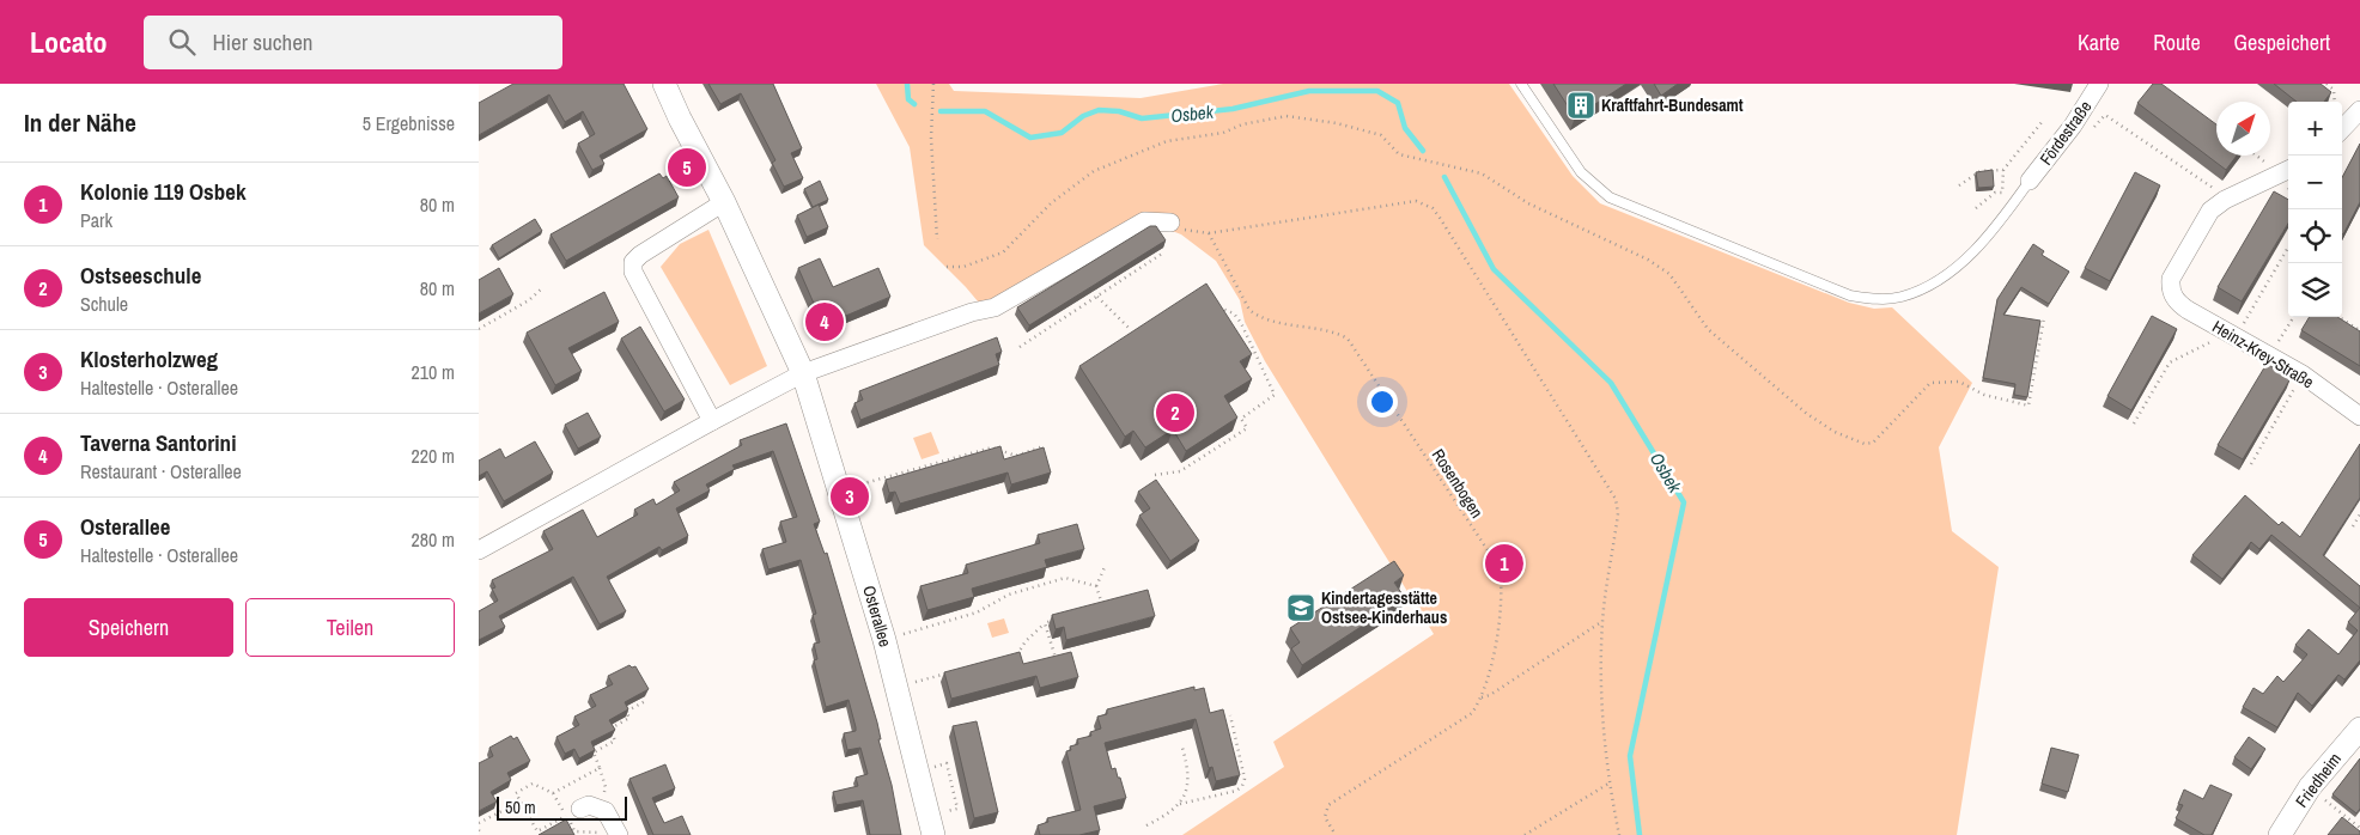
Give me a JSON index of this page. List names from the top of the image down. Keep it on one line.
{"streets":{"street":["Fördestraße","Heinz-Krey-Straße","Osterallee","Friedheim"],"path":["Rosenbogen"]},"water":["Osbek"],"places":{"building":["Kraftfahrt-Bundesamt"],"school or university":["Kindertagesstätte Ostsee-Kinderhaus"]},"scale_bar":"50 m","north":"top right","page":{"header":"Locato","search":"Hier suchen","nav":["Karte","Route","Gespeichert"],"heading":["In der Nähe","5 Ergebnisse"],"map_buttons":["+","−"],"pins":["5","4","2","3","1"],"list":[{"mark":"1","name":"Kolonie 119 Osbek","note":"Park","value":"80 m"},{"mark":"2","name":"Ostseeschule","note":"Schule","value":"80 m"},{"mark":"3","name":"Klosterholzweg","note":"Haltestelle · Osterallee","value":"210 m"},{"mark":"4","name":"Taverna Santorini","note":"Restaurant · Osterallee","value":"220 m"},{"mark":"5","name":"Osterallee","note":"Haltestelle · Osterallee","value":"280 m"}],"buttons":["Speichern","Teilen"],"scale":"50 m"}}
